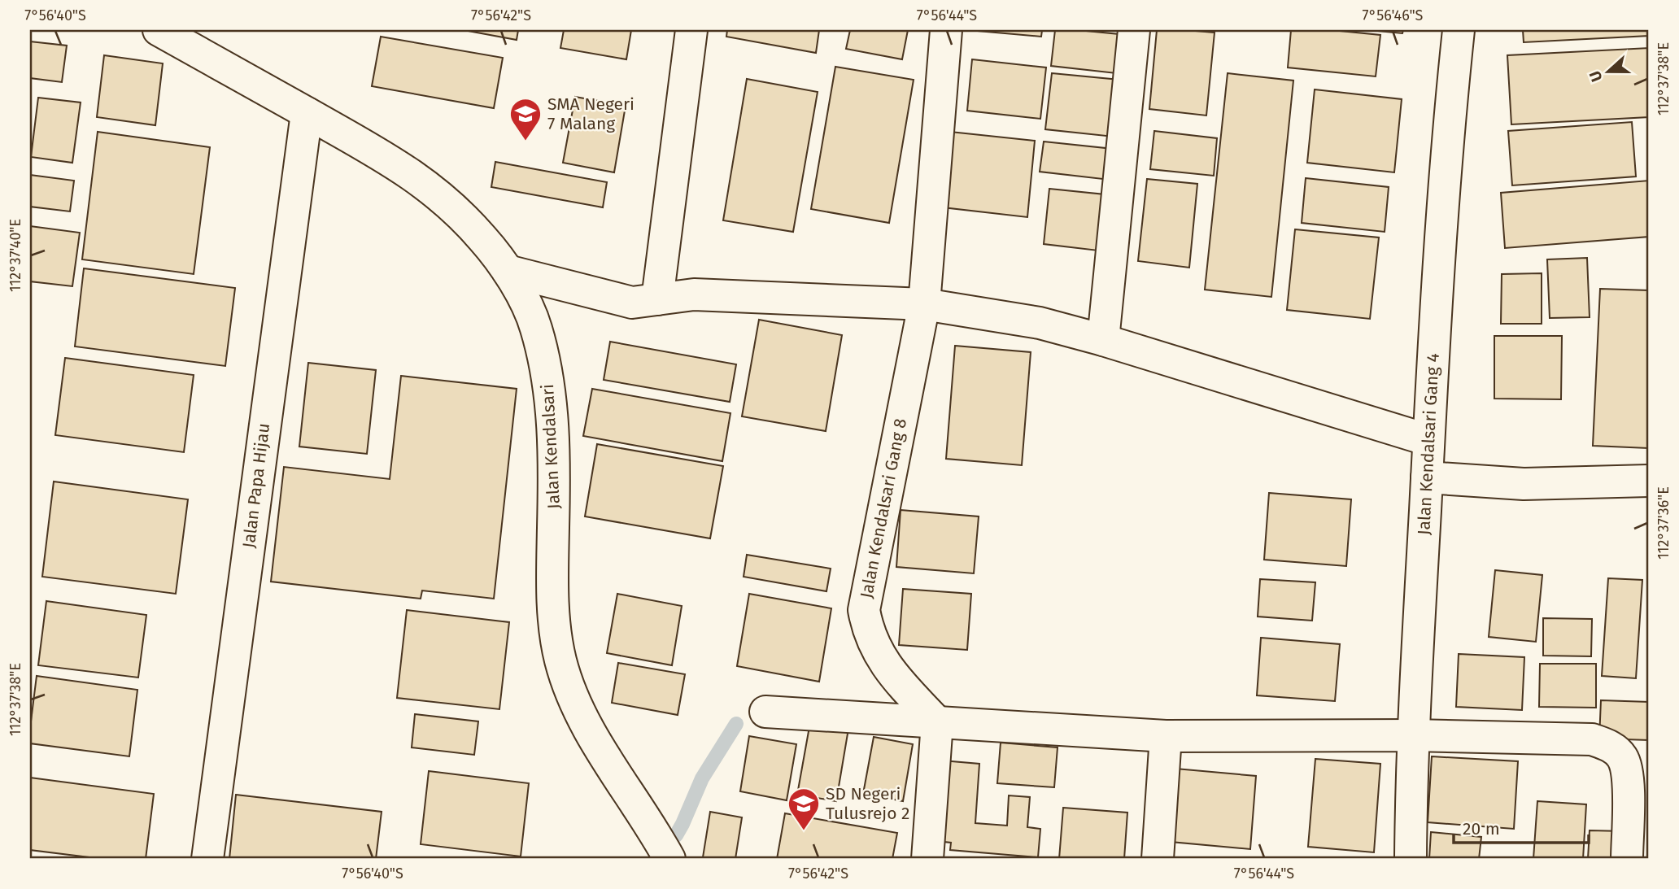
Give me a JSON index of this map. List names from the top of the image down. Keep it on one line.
{"streets":{"street":["Jalan Kendalsari Gang 4","Jalan Kendalsari","Jalan Papa Hijau","Jalan Kendalsari Gang 8"]},"crossings":[["Jalan Kendalsari","Jalan Papa Hijau"]],"places":{"school or university":["SMA Negeri 7 Malang","SD Negeri Tulusrejo 2"]},"scale_bar":"20 m","north":"left","coordinates":["7°56'40\"S","7°56'42\"S","7°56'44\"S","7°56'46\"S","112°37'38\"E","112°37'40\"E","112°37'36\"E"]}
